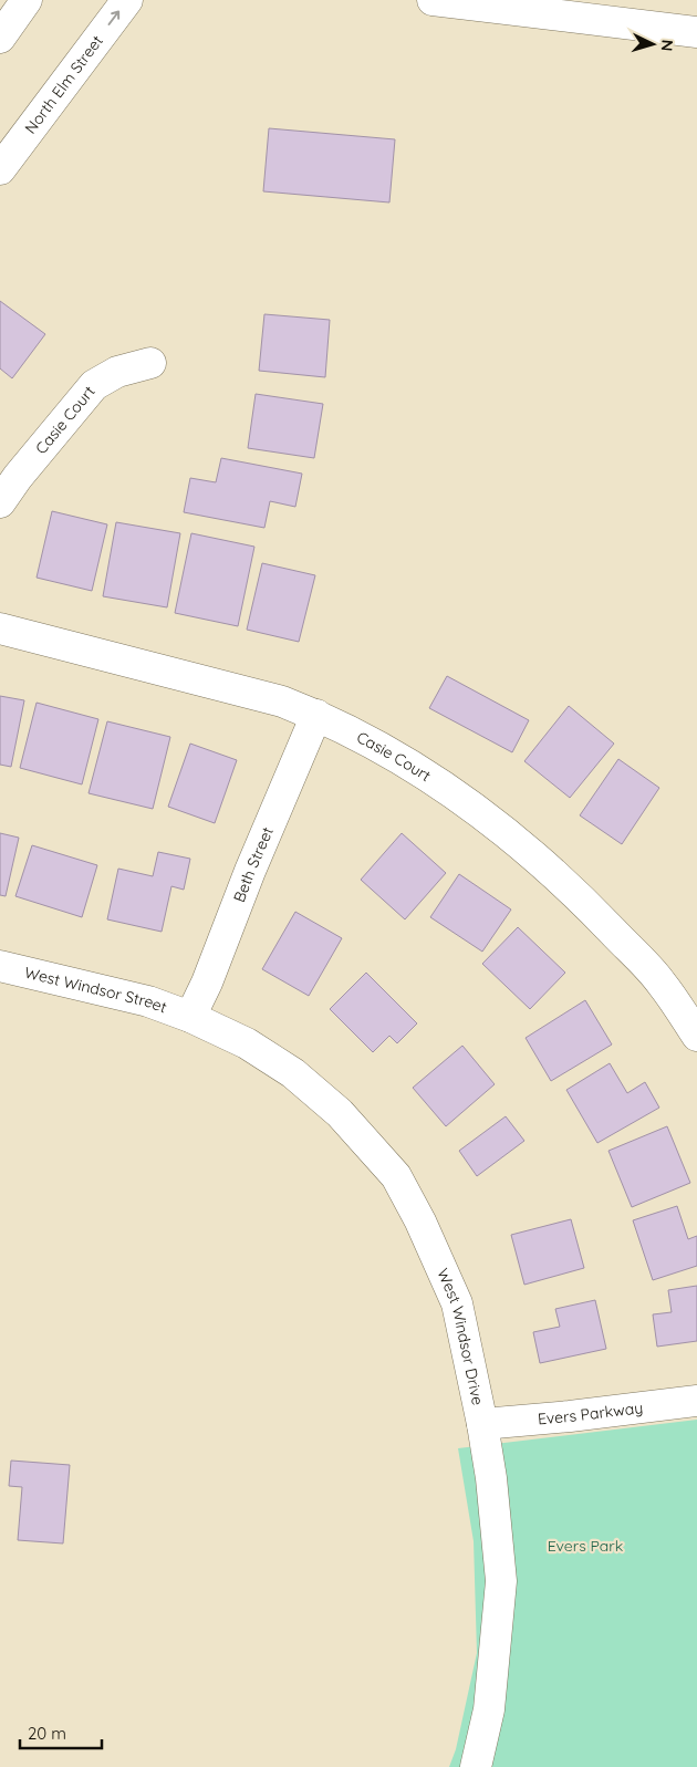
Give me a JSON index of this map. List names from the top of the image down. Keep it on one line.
{"streets":{"street":["North Elm Street","Casie Court","Beth Street","West Windsor Street","West Windsor Drive","Evers Parkway"]},"crossings":[["Casie Court","Beth Street"],["Beth Street","West Windsor Street"],["Beth Street","West Windsor Drive"],["West Windsor Street","West Windsor Drive"],["West Windsor Drive","Evers Parkway"]],"one_way":["North Elm Street"],"parks":["Evers Park"],"scale_bar":"20 m","north":"right"}
